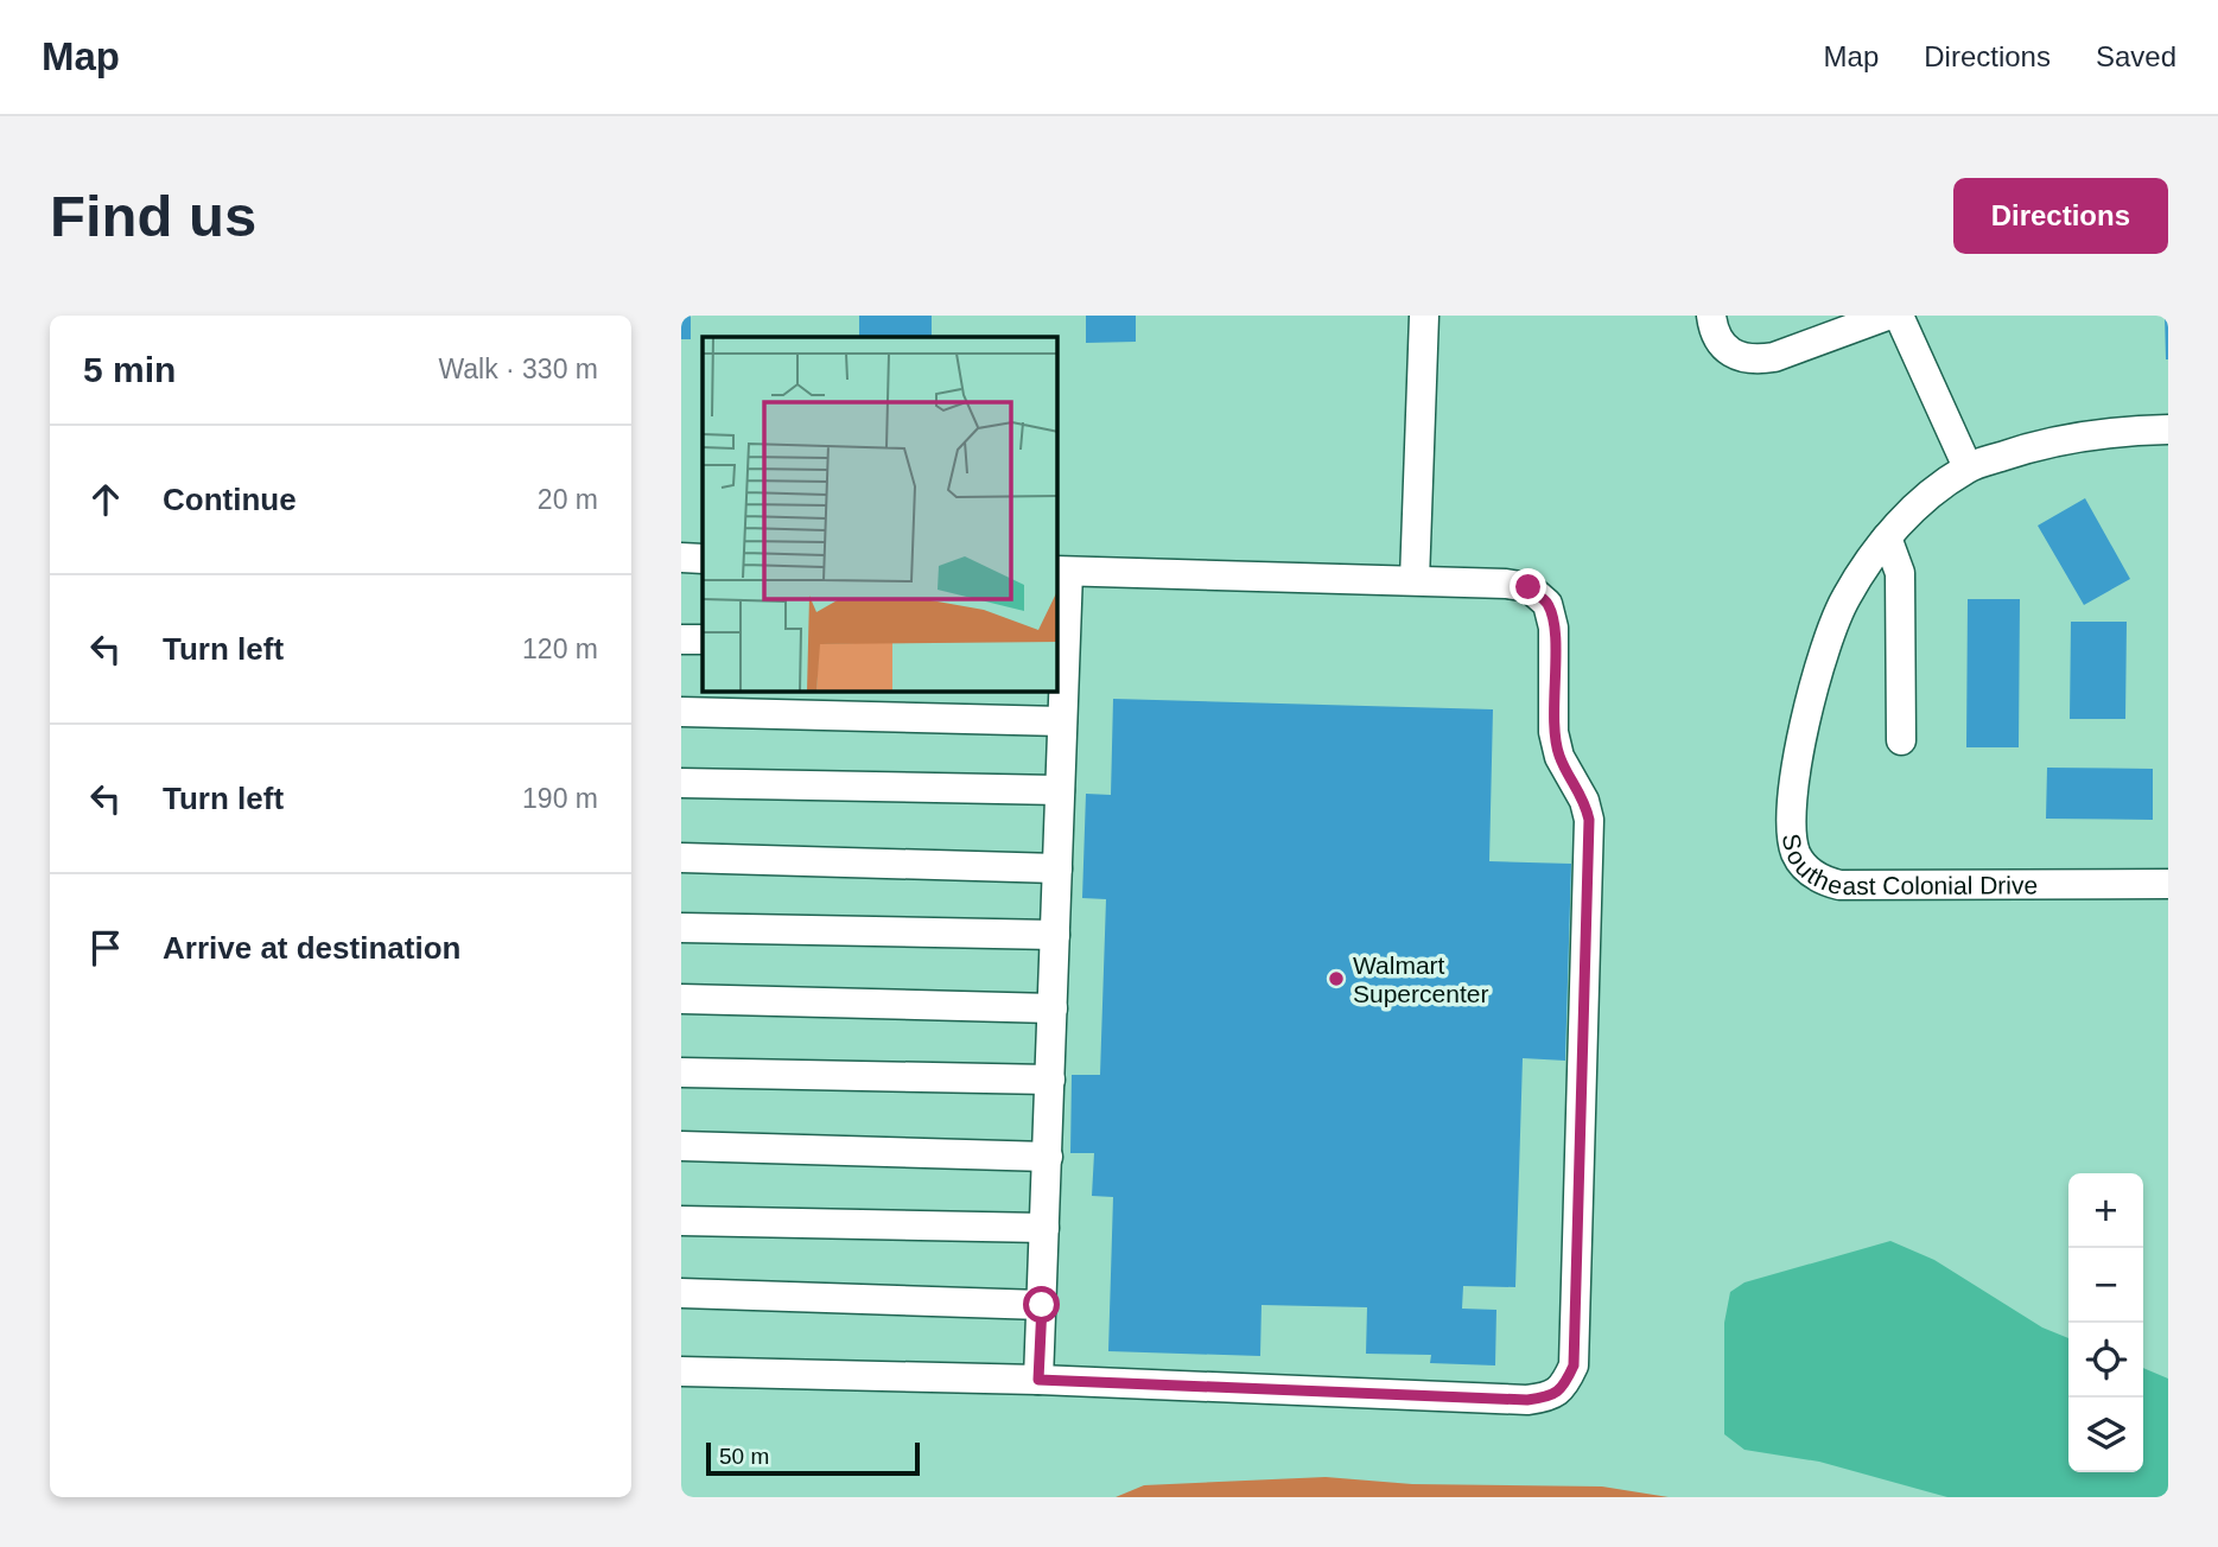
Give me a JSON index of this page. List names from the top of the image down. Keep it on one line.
{"streets":{"street":["Southeast Colonial Drive"]},"places":["Walmart Supercenter"],"scale_bar":"50 m","page":{"header":"Map","nav":["Map","Directions","Saved"],"buttons":"Directions","title":"Find us","heading":["5 min","Walk · 330 m"],"list":[["Continue","20 m"],["Turn left","120 m"],["Turn left","190 m"],"Arrive at destination"],"map_buttons":["+","−"],"scale":"50 m"}}
